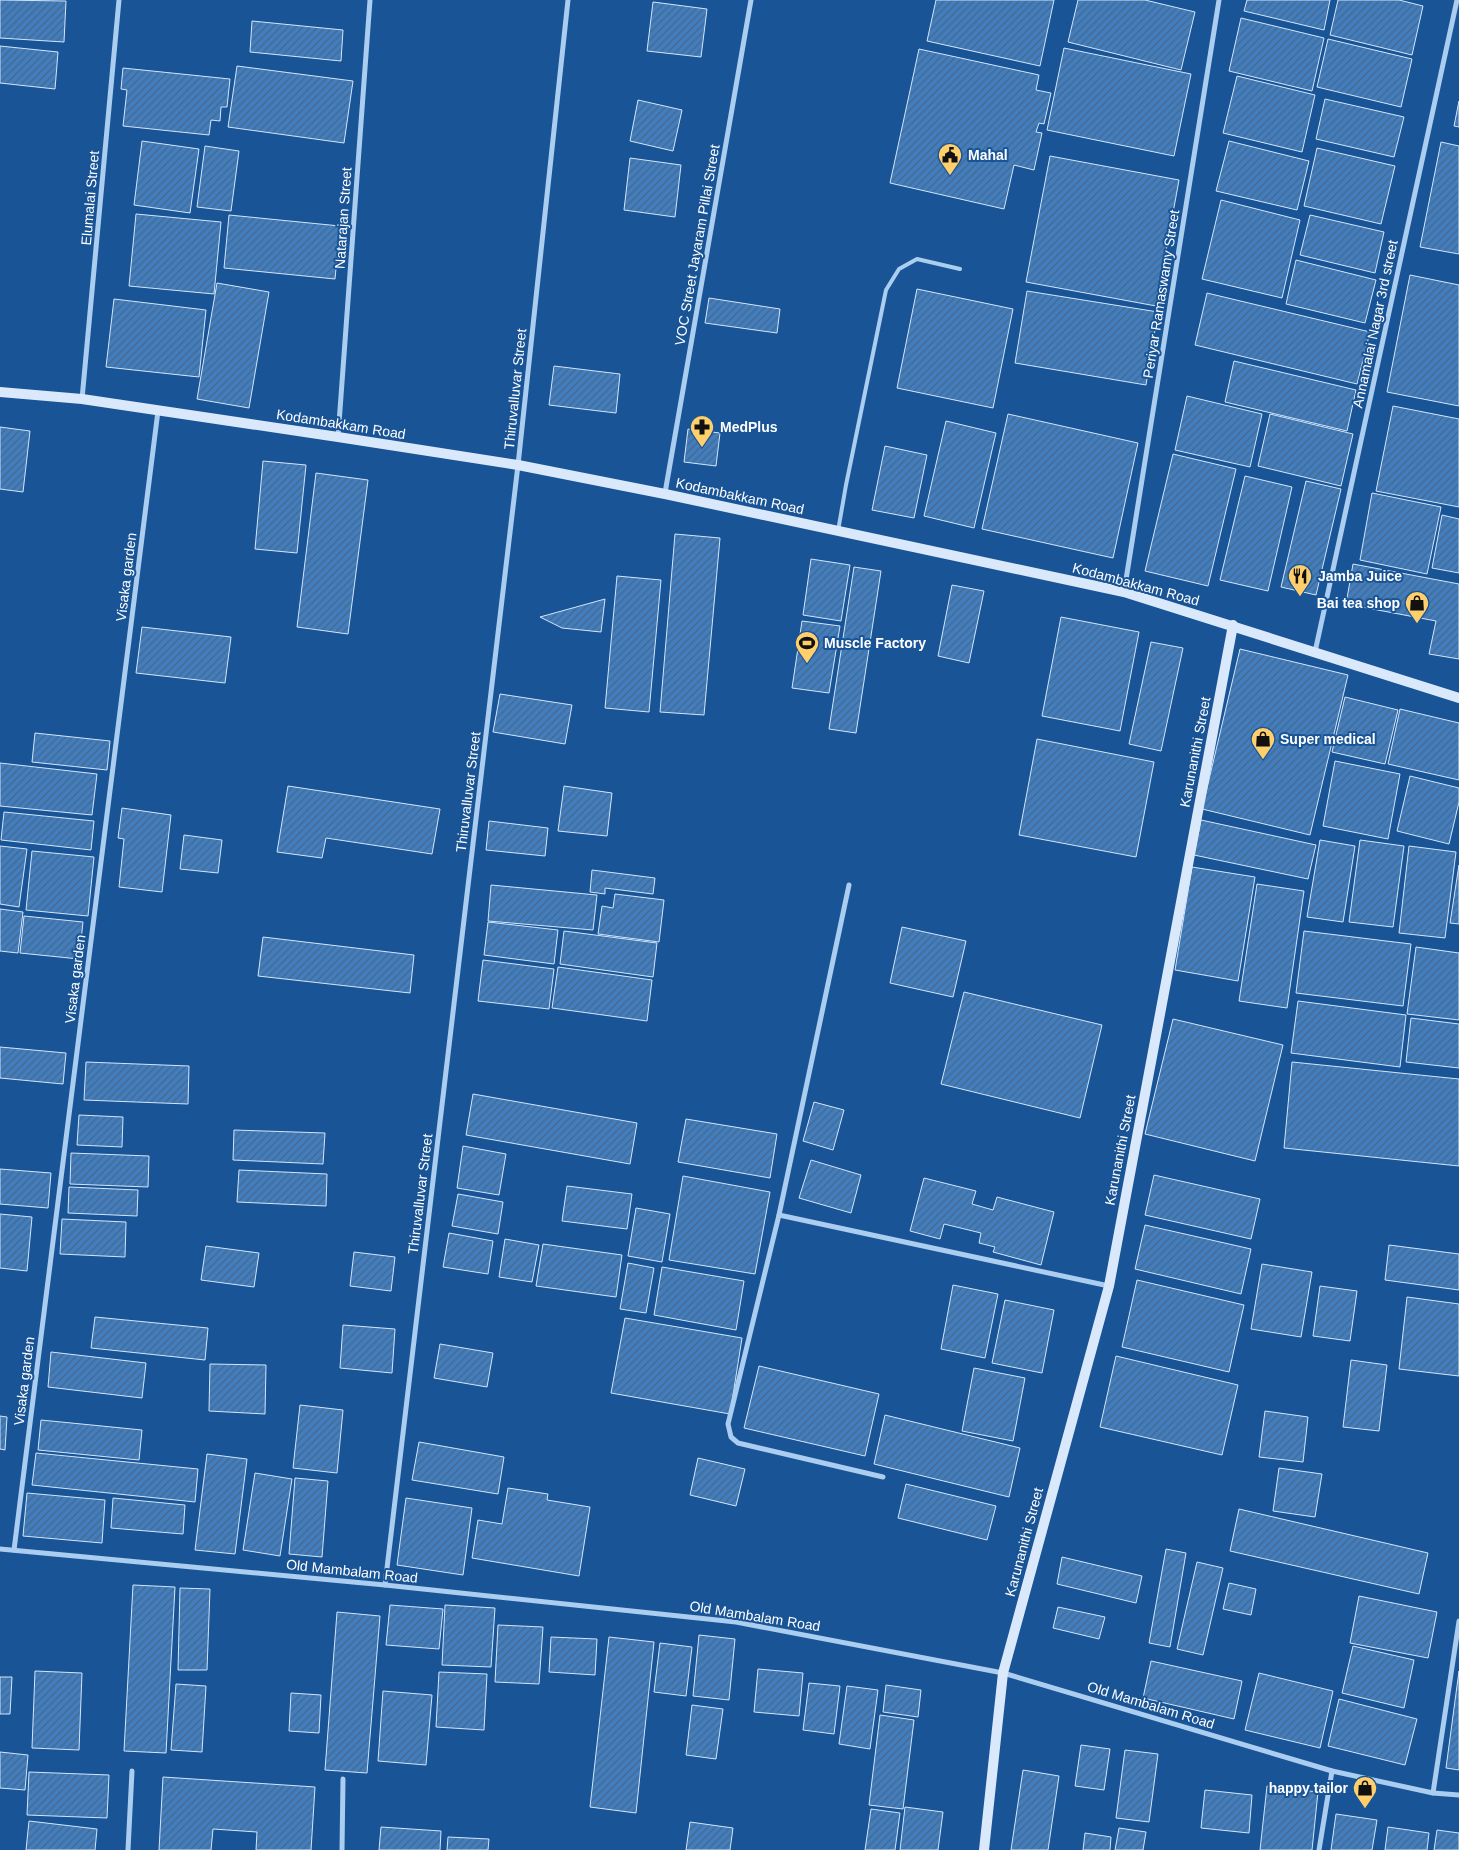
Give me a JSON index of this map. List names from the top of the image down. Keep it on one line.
{"streets":{"main road":["Kodambakkam Road","Karunanithi Street"],"street":["Elumalai Street","Natarajan Street","VOC Street Jayaram Pillai Street","Periyar Ramaswamy Street","Annamalai Nagar 3rd street","Thiruvalluvar Street","Visaka garden","Old Mambalam Road"]},"crossings":[["Elumalai Street","Kodambakkam Road"],["Natarajan Street","Kodambakkam Road"],["VOC Street Jayaram Pillai Street","Kodambakkam Road"],["Periyar Ramaswamy Street","Kodambakkam Road"],["Annamalai Nagar 3rd street","Kodambakkam Road"],["Thiruvalluvar Street","Kodambakkam Road"],["Thiruvalluvar Street","Old Mambalam Road"],["Kodambakkam Road","Visaka garden"],["Kodambakkam Road","Karunanithi Street"],["Visaka garden","Old Mambalam Road"],["Karunanithi Street","Old Mambalam Road"]],"places":{"public building":["Mahal"],"pharmacy":["MedPlus"],"restaurant":["Jamba Juice"],"shop":["Bai tea shop","Super medical","happy tailor"],"sports":["Muscle Factory"]}}
